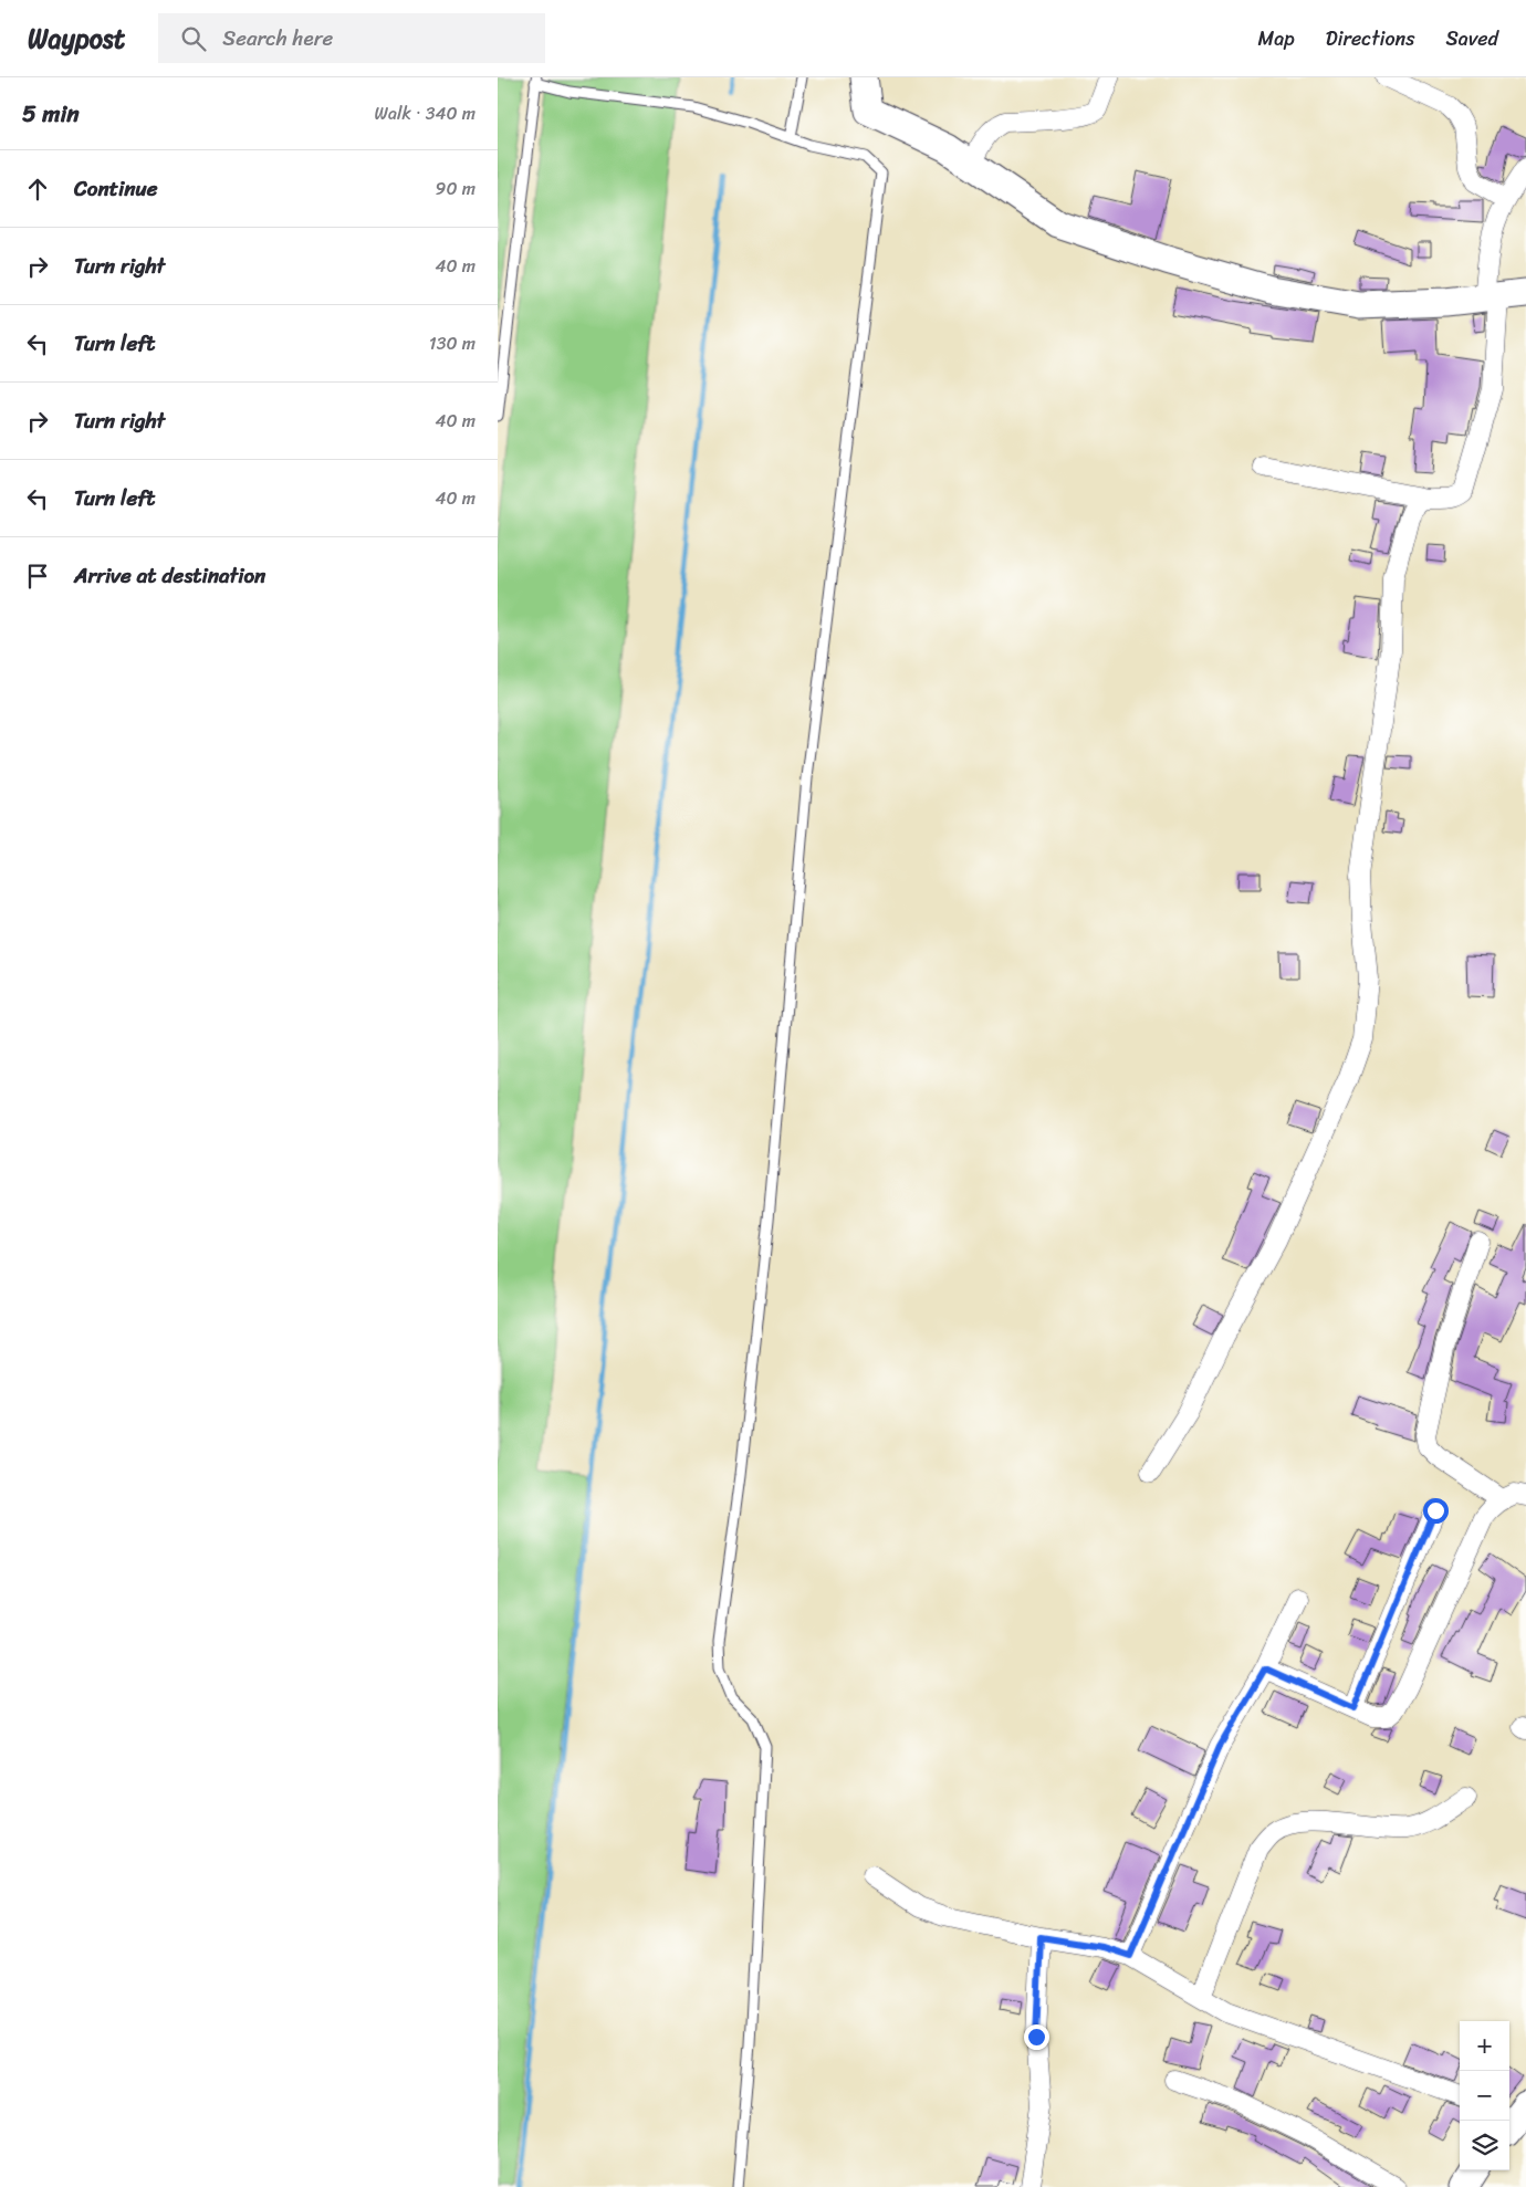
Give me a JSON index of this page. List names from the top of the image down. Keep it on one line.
{"page":{"header":"Waypost","search":"Search here","nav":["Map","Directions","Saved"],"heading":["5 min","Walk · 340 m"],"list":[["Continue","90 m"],["Turn right","40 m"],["Turn left","130 m"],["Turn right","40 m"],["Turn left","40 m"],"Arrive at destination"],"map_buttons":["+","−"]}}
